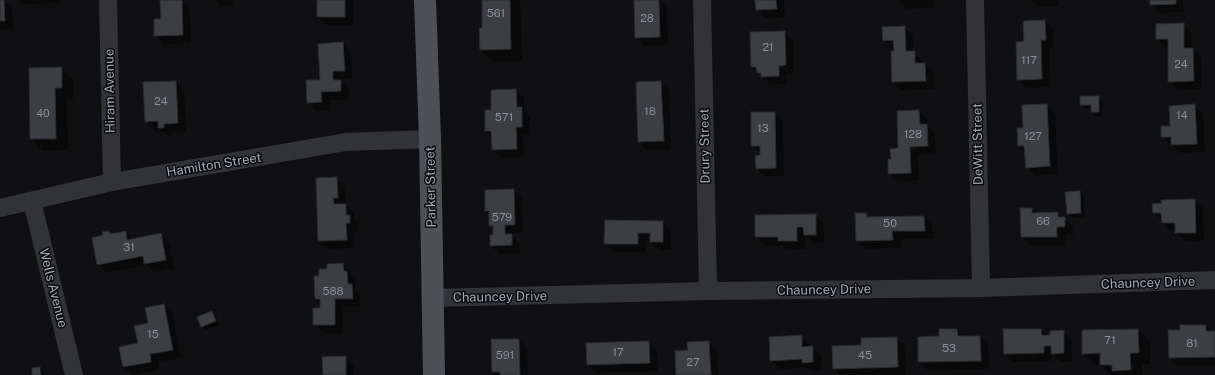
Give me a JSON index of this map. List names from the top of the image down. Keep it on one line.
{"streets":{"main road":["Parker Street"],"street":["Hiram Avenue","DeWitt Street","Drury Street","Hamilton Street","Chauncey Drive","Wells Avenue"]},"crossings":[["Hiram Avenue","Hamilton Street"],["DeWitt Street","Chauncey Drive"],["Drury Street","Chauncey Drive"],["Hamilton Street","Parker Street"],["Hamilton Street","Wells Avenue"],["Parker Street","Chauncey Drive"]],"house_numbers":["561","28","21","117","24","24","18","40","14","571","13","128","127","579","66","50","31","588","15","71","81","53","17","591","45","27"]}
